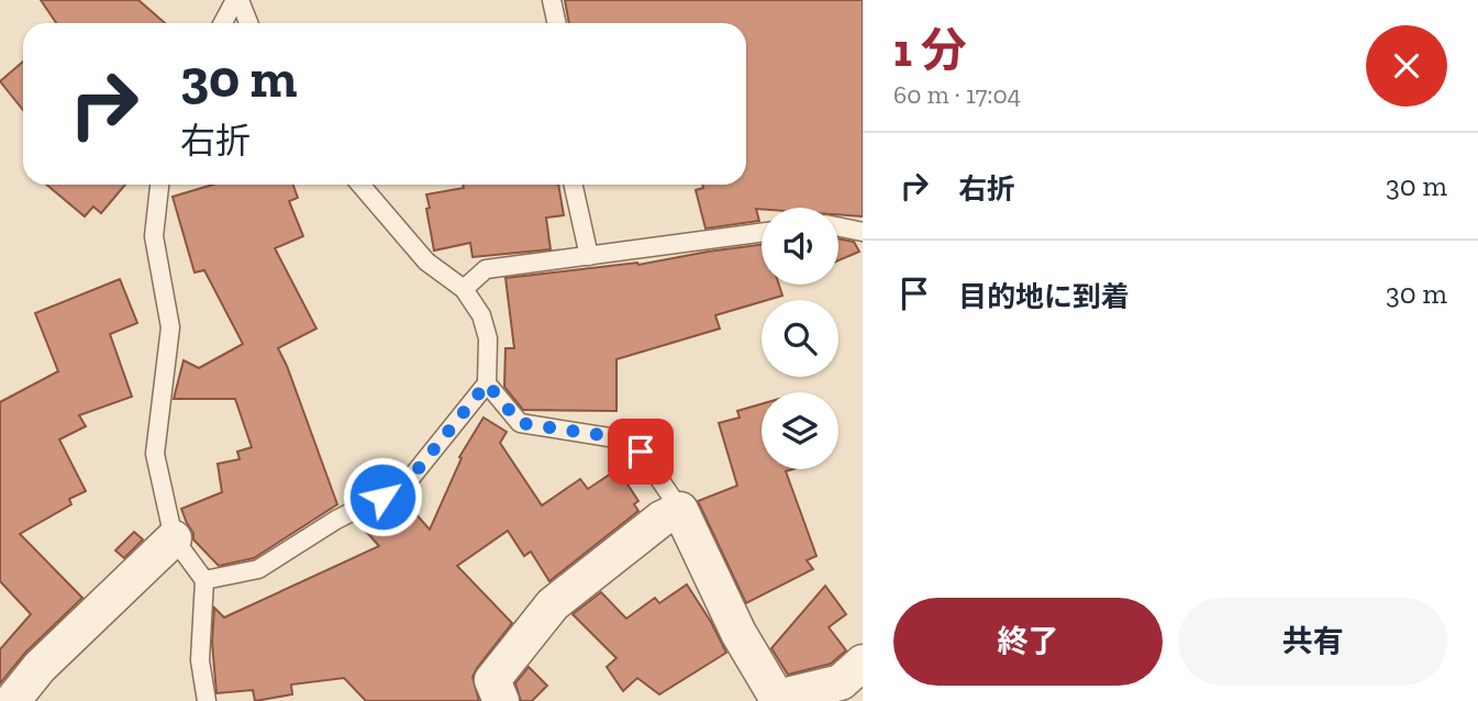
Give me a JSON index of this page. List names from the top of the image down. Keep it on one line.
{"page":{"heading":["1 分","60 m · 17:04"],"turn":["30 m","右折"],"list":[{"name":"右折","value":"30 m"},{"name":"目的地に到着","value":"30 m"}],"buttons":["終了","共有"]}}
